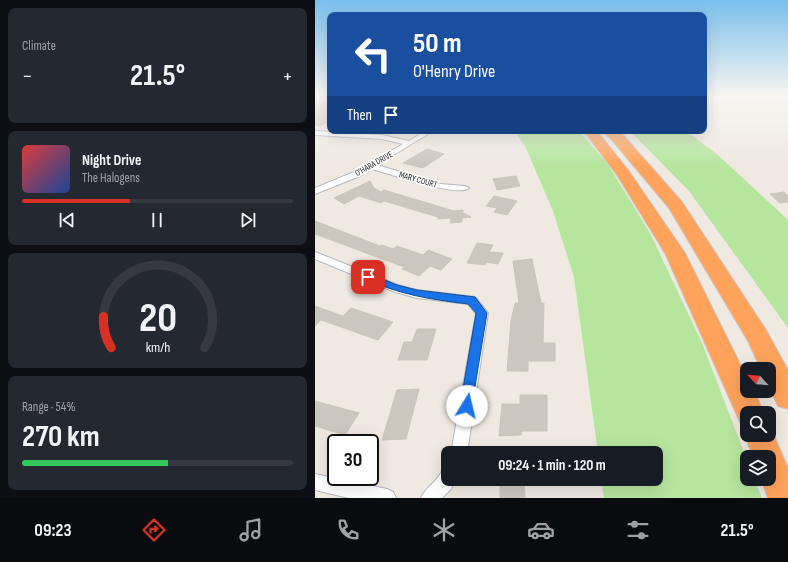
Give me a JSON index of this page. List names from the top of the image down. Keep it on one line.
{"streets":{"street":["O'HARA DRIVE","MARY COURT"]},"crossings":[["O'HARA DRIVE","MARY COURT"]],"north":"top left","page":{"tile":["Climate",["Range · 54%","270 km"]],"turn":["50 m","O'Henry Drive"],"heat":["−","21.5°","+"],"then":"Then","song":["Night Drive","The Halogens"],"limit":"30","trip":"09:24 · 1 min · 120 m","tabs":["09:23","21.5°"],"gauge":["20","km/h"]}}
